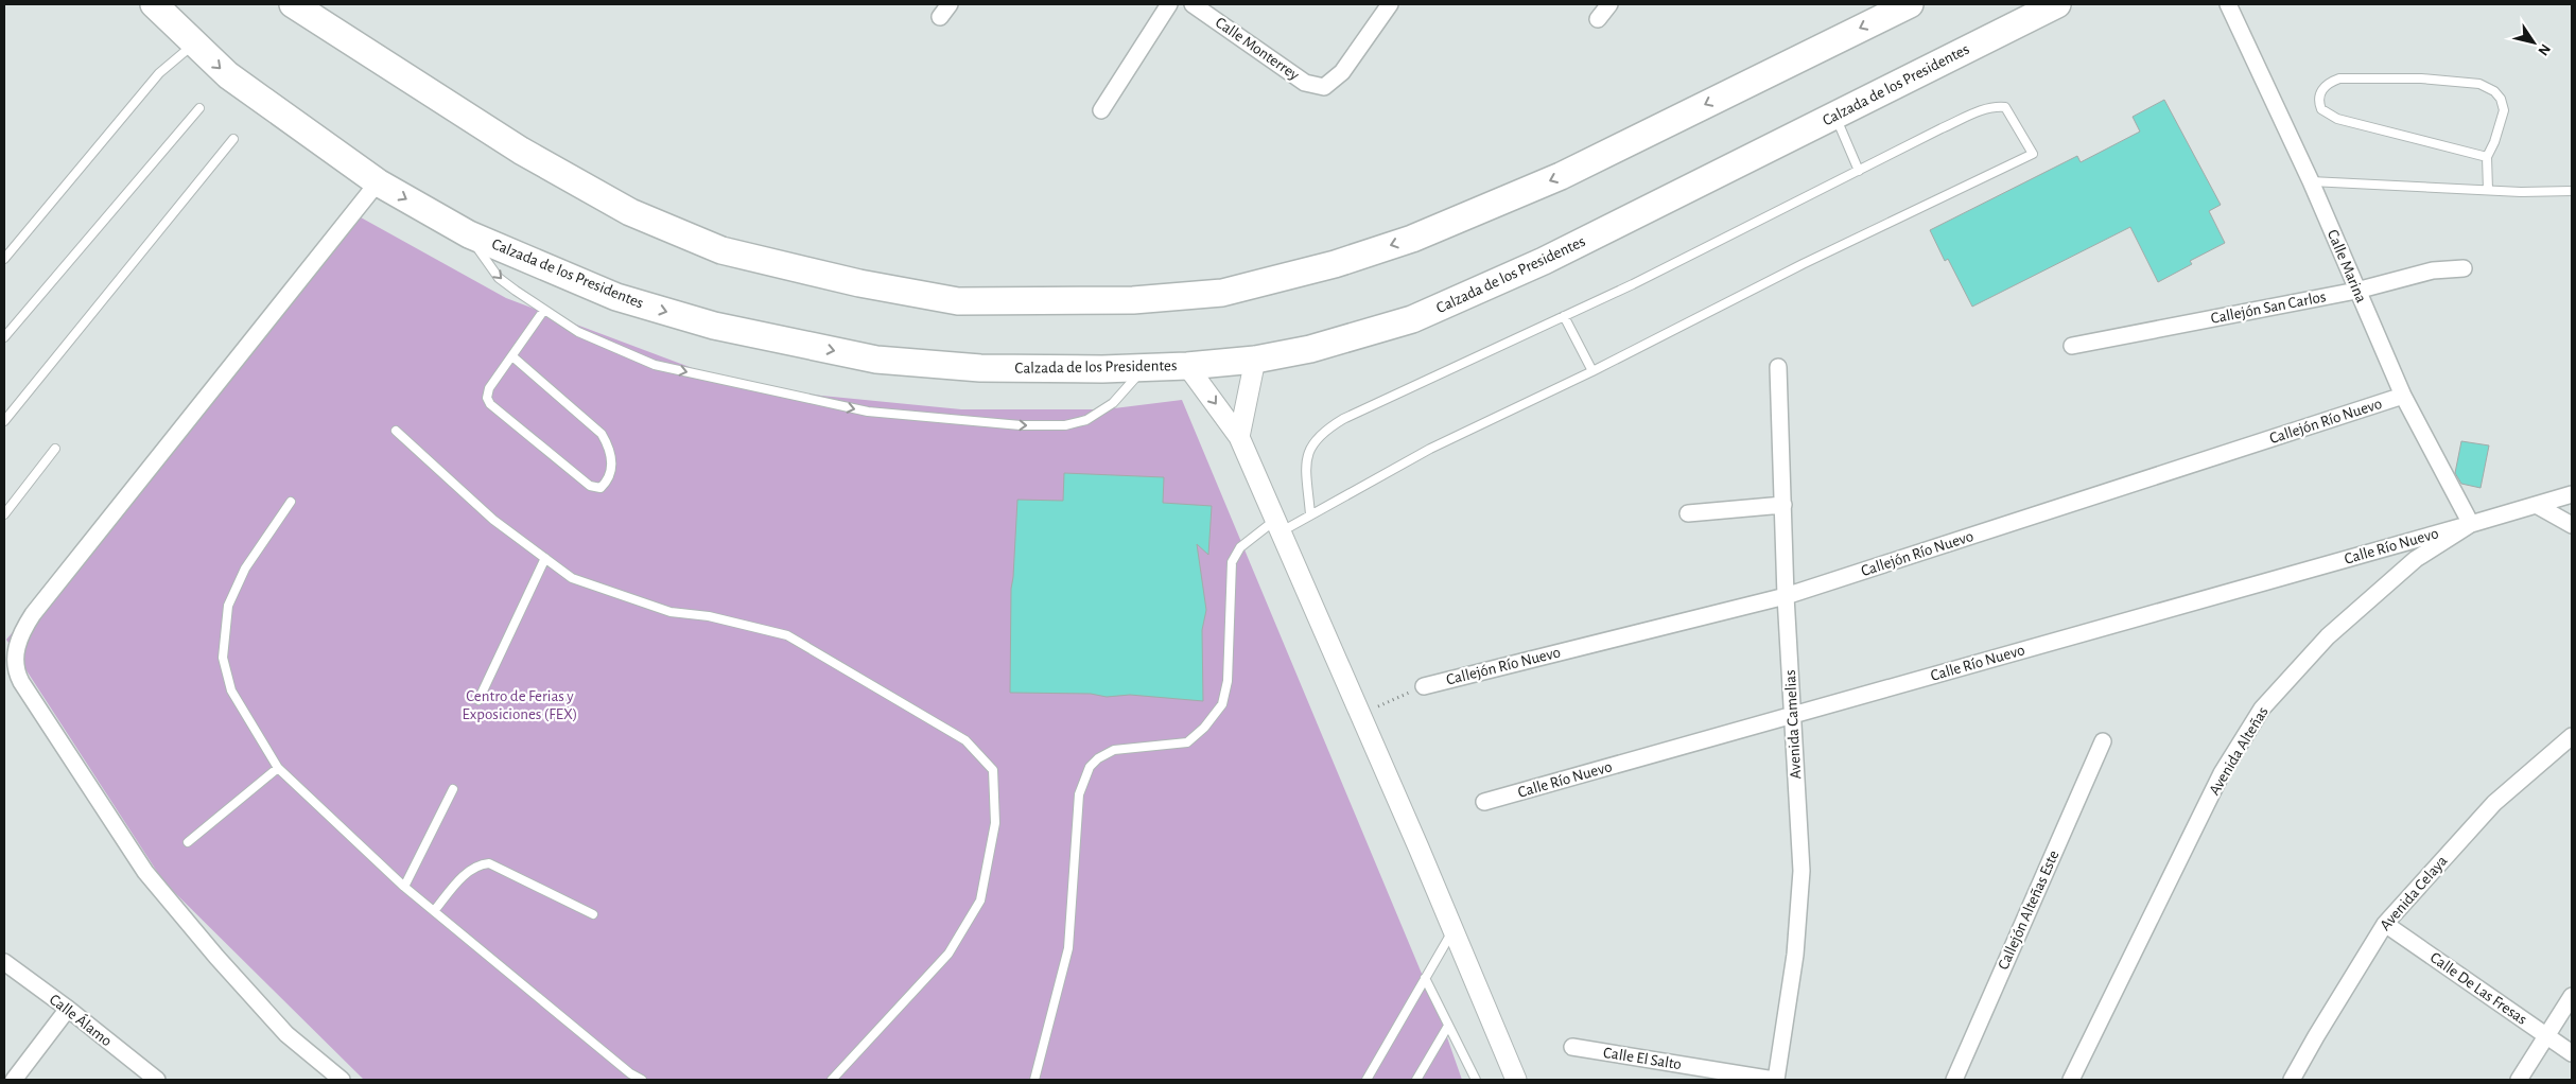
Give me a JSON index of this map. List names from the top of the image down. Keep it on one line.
{"streets":{"highway":["Calzada de los Presidentes"],"street":["Calle Monterrey","Calle Marina","Callejón San Carlos","Callejón Río Nuevo","Calle Río Nuevo","Avenida Camelias","Avenida Alteñas","Avenida Celaya","Callejón Alteñas Este","Calle De Las Fresas","Calle Álamo","Calle El Salto"]},"crossings":[["Calle Marina","Callejón San Carlos"],["Calle Marina","Callejón Río Nuevo"],["Calle Marina","Calle Río Nuevo"],["Calle Marina","Avenida Alteñas"],["Callejón Río Nuevo","Avenida Camelias"],["Calle Río Nuevo","Avenida Camelias"],["Calle Río Nuevo","Avenida Alteñas"],["Avenida Camelias","Calle El Salto"],["Avenida Celaya","Calle De Las Fresas"]],"one_way":["Calzada de los Presidentes"],"parks":["Centro de Ferias y Exposiciones (FEX)"],"north":"bottom right"}
